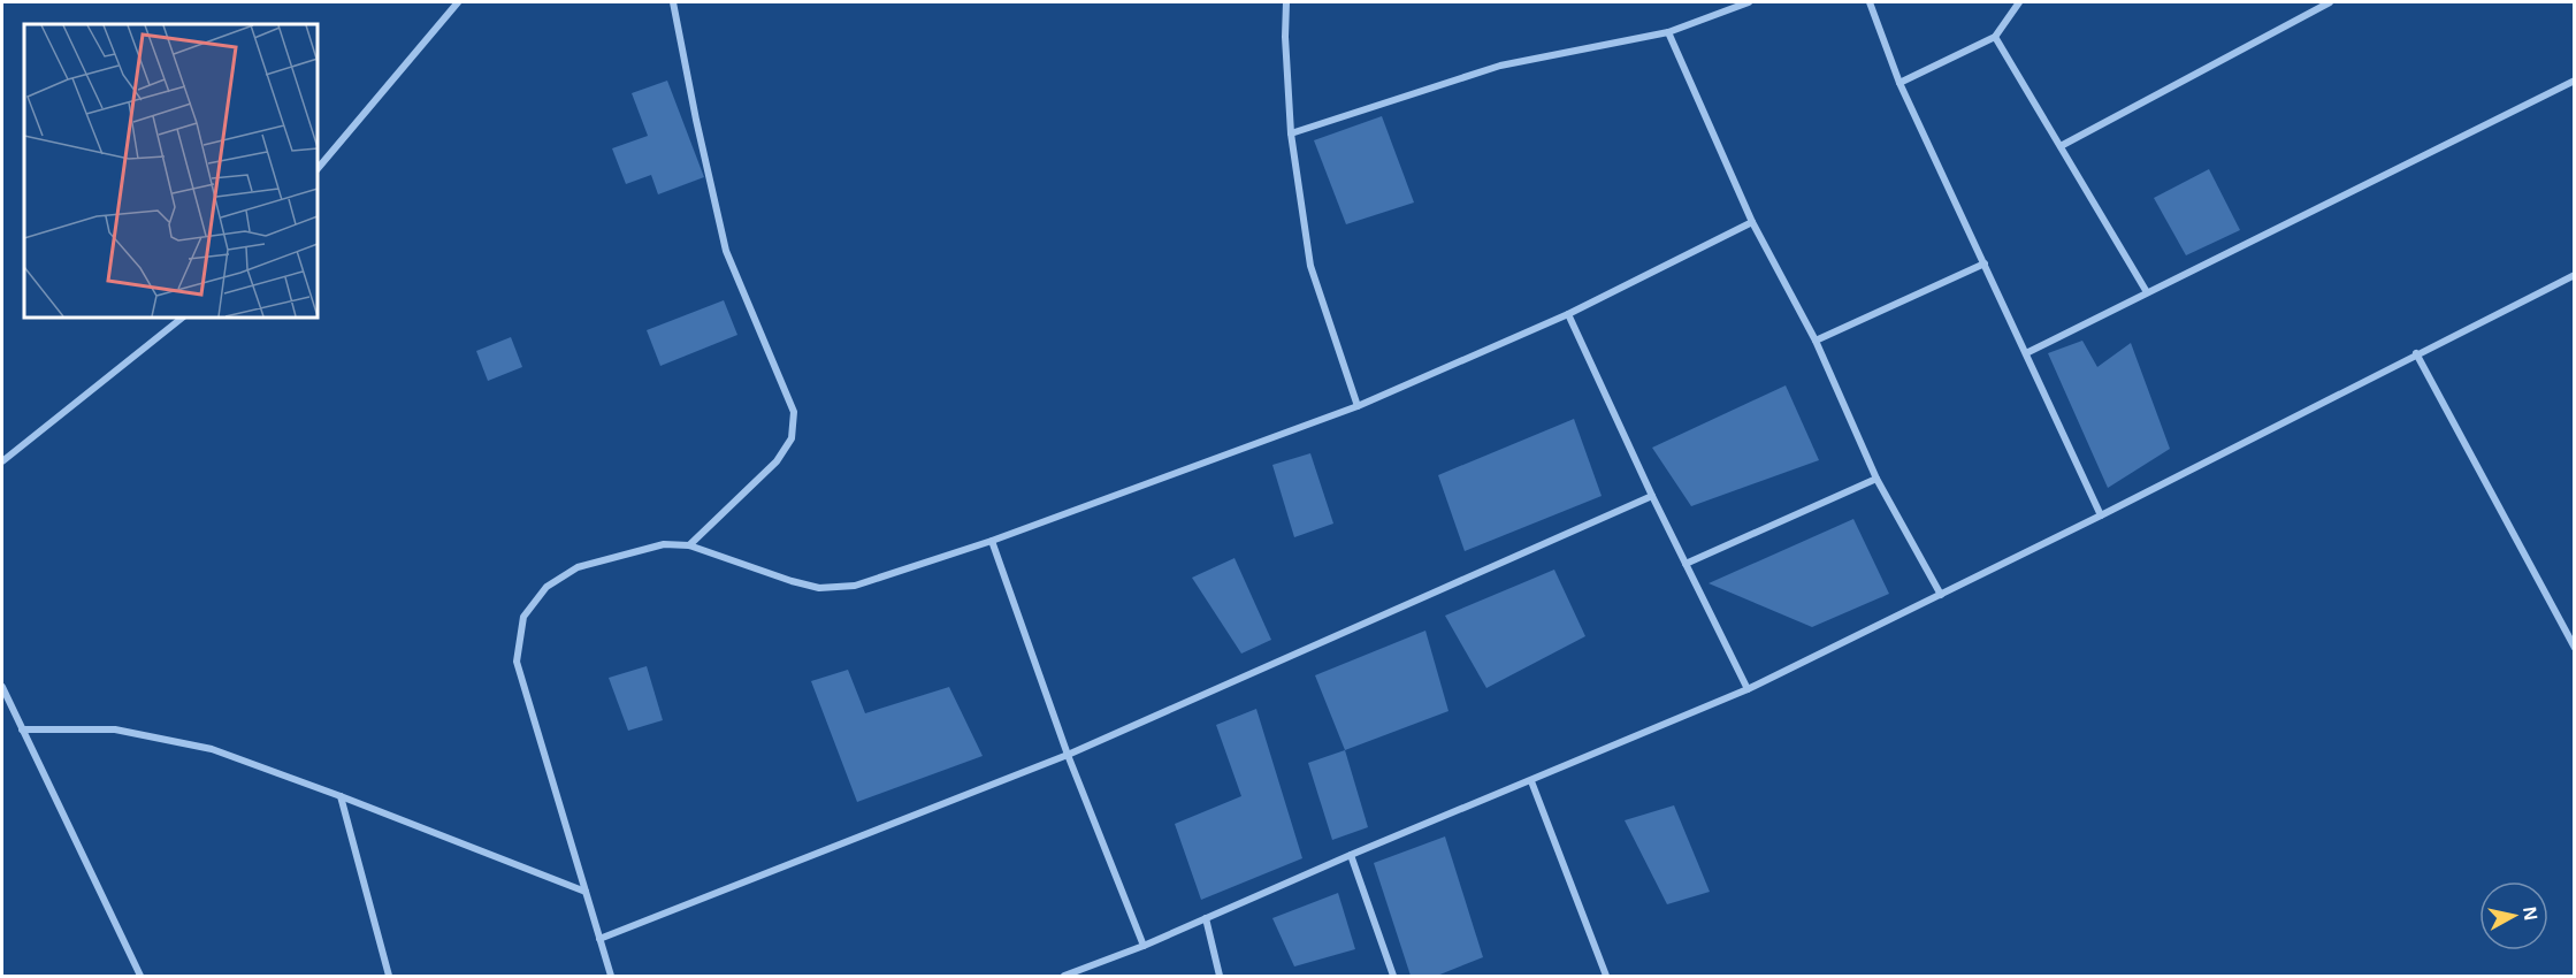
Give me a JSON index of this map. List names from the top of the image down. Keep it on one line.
{"north":"right"}
